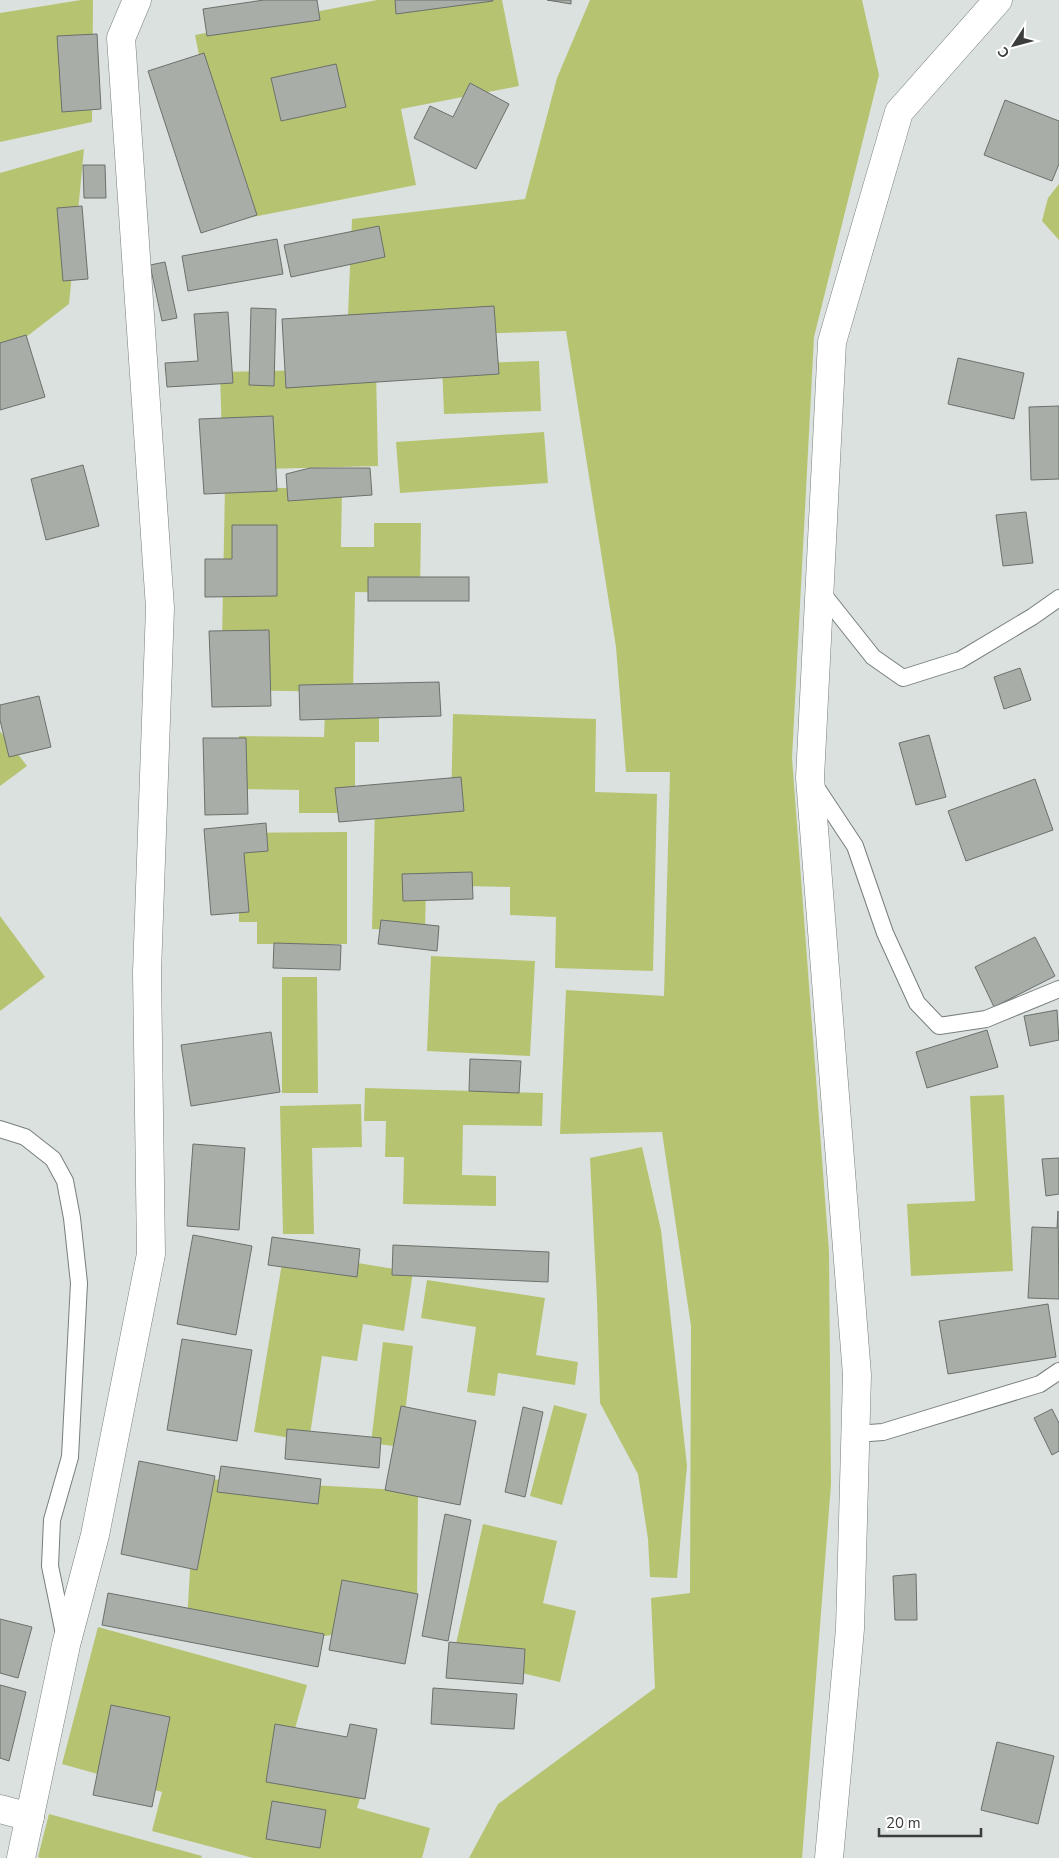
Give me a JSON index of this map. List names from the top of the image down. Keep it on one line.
{"scale_bar":"20 m","north":"bottom left"}
